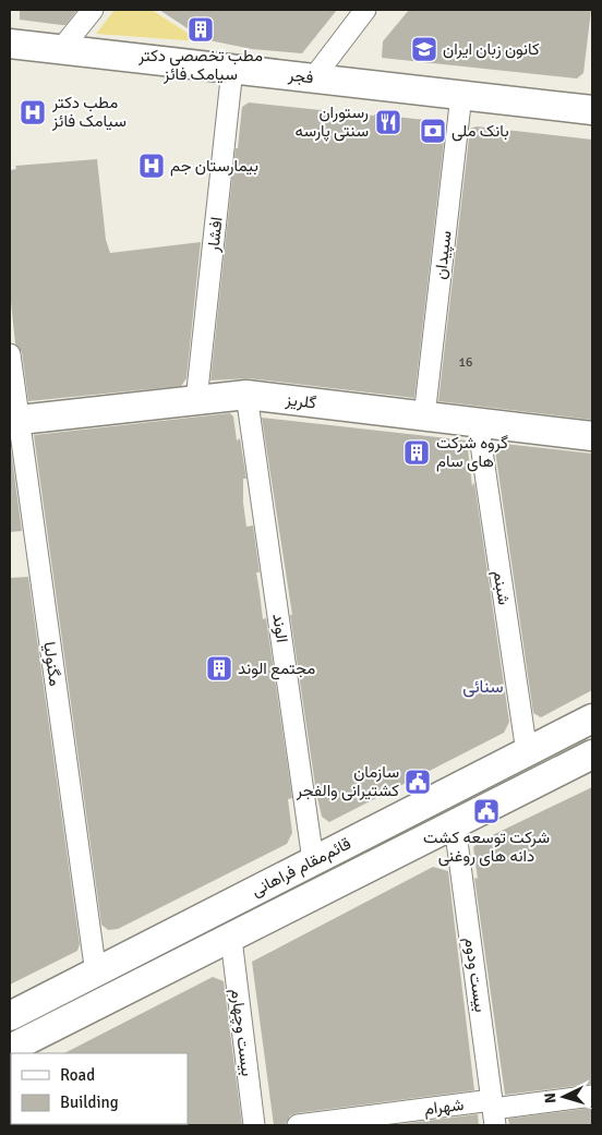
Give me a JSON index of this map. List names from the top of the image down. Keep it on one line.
{"streets":{"main road":["فجر","گلریز","قائم‌مقام فراهانی"],"street":["افشار","سپیدان","شبنم","الوند","مگنولیا","بیست ودوم","بیست وچهارم","شهرام"]},"crossings":[["فجر","افشار"],["فجر","سپیدان"],["افشار","گلریز"],["سپیدان","گلریز"],["گلریز","شبنم"],["گلریز","الوند"],["گلریز","مگنولیا"],["شبنم","قائم‌مقام فراهانی"],["الوند","قائم‌مقام فراهانی"],["مگنولیا","قائم‌مقام فراهانی"],["قائم‌مقام فراهانی","بیست ودوم"],["قائم‌مقام فراهانی","بیست وچهارم"],["بیست ودوم","شهرام"]],"districts":["سنائی"],"places":{"building":["مطب تخصصی دکتر سیامک فائز","گروه شرکت های سام","مجتمع الوند"],"school or university":["کانون زبان ایران"],"hospital":["مطب دکتر سیامک فائز","بیمارستان جم"],"restaurant":["رستوران سنتی پارسه"],"bank":["بانک ملی"],"public building":["سازمان کشتیرانی والفجر","شرکت توسعه کشت دانه های روغنی"]},"house_numbers":["16"],"legend":["Road","Building"],"north":"left"}
